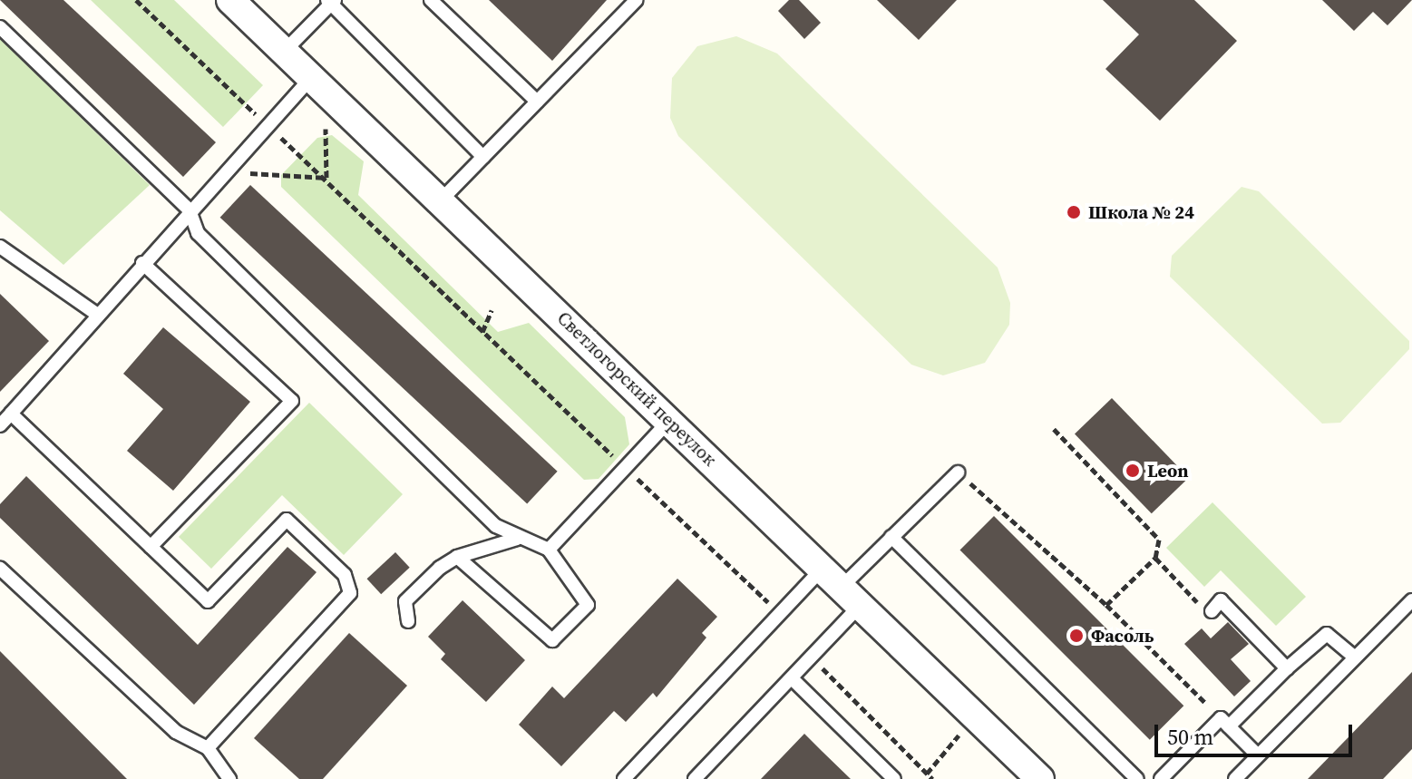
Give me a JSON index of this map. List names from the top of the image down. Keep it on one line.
{"streets":{"street":["Светлогорский переулок"]},"places":["Школа № 24","Leon","Фасоль"],"scale_bar":"50 m"}
